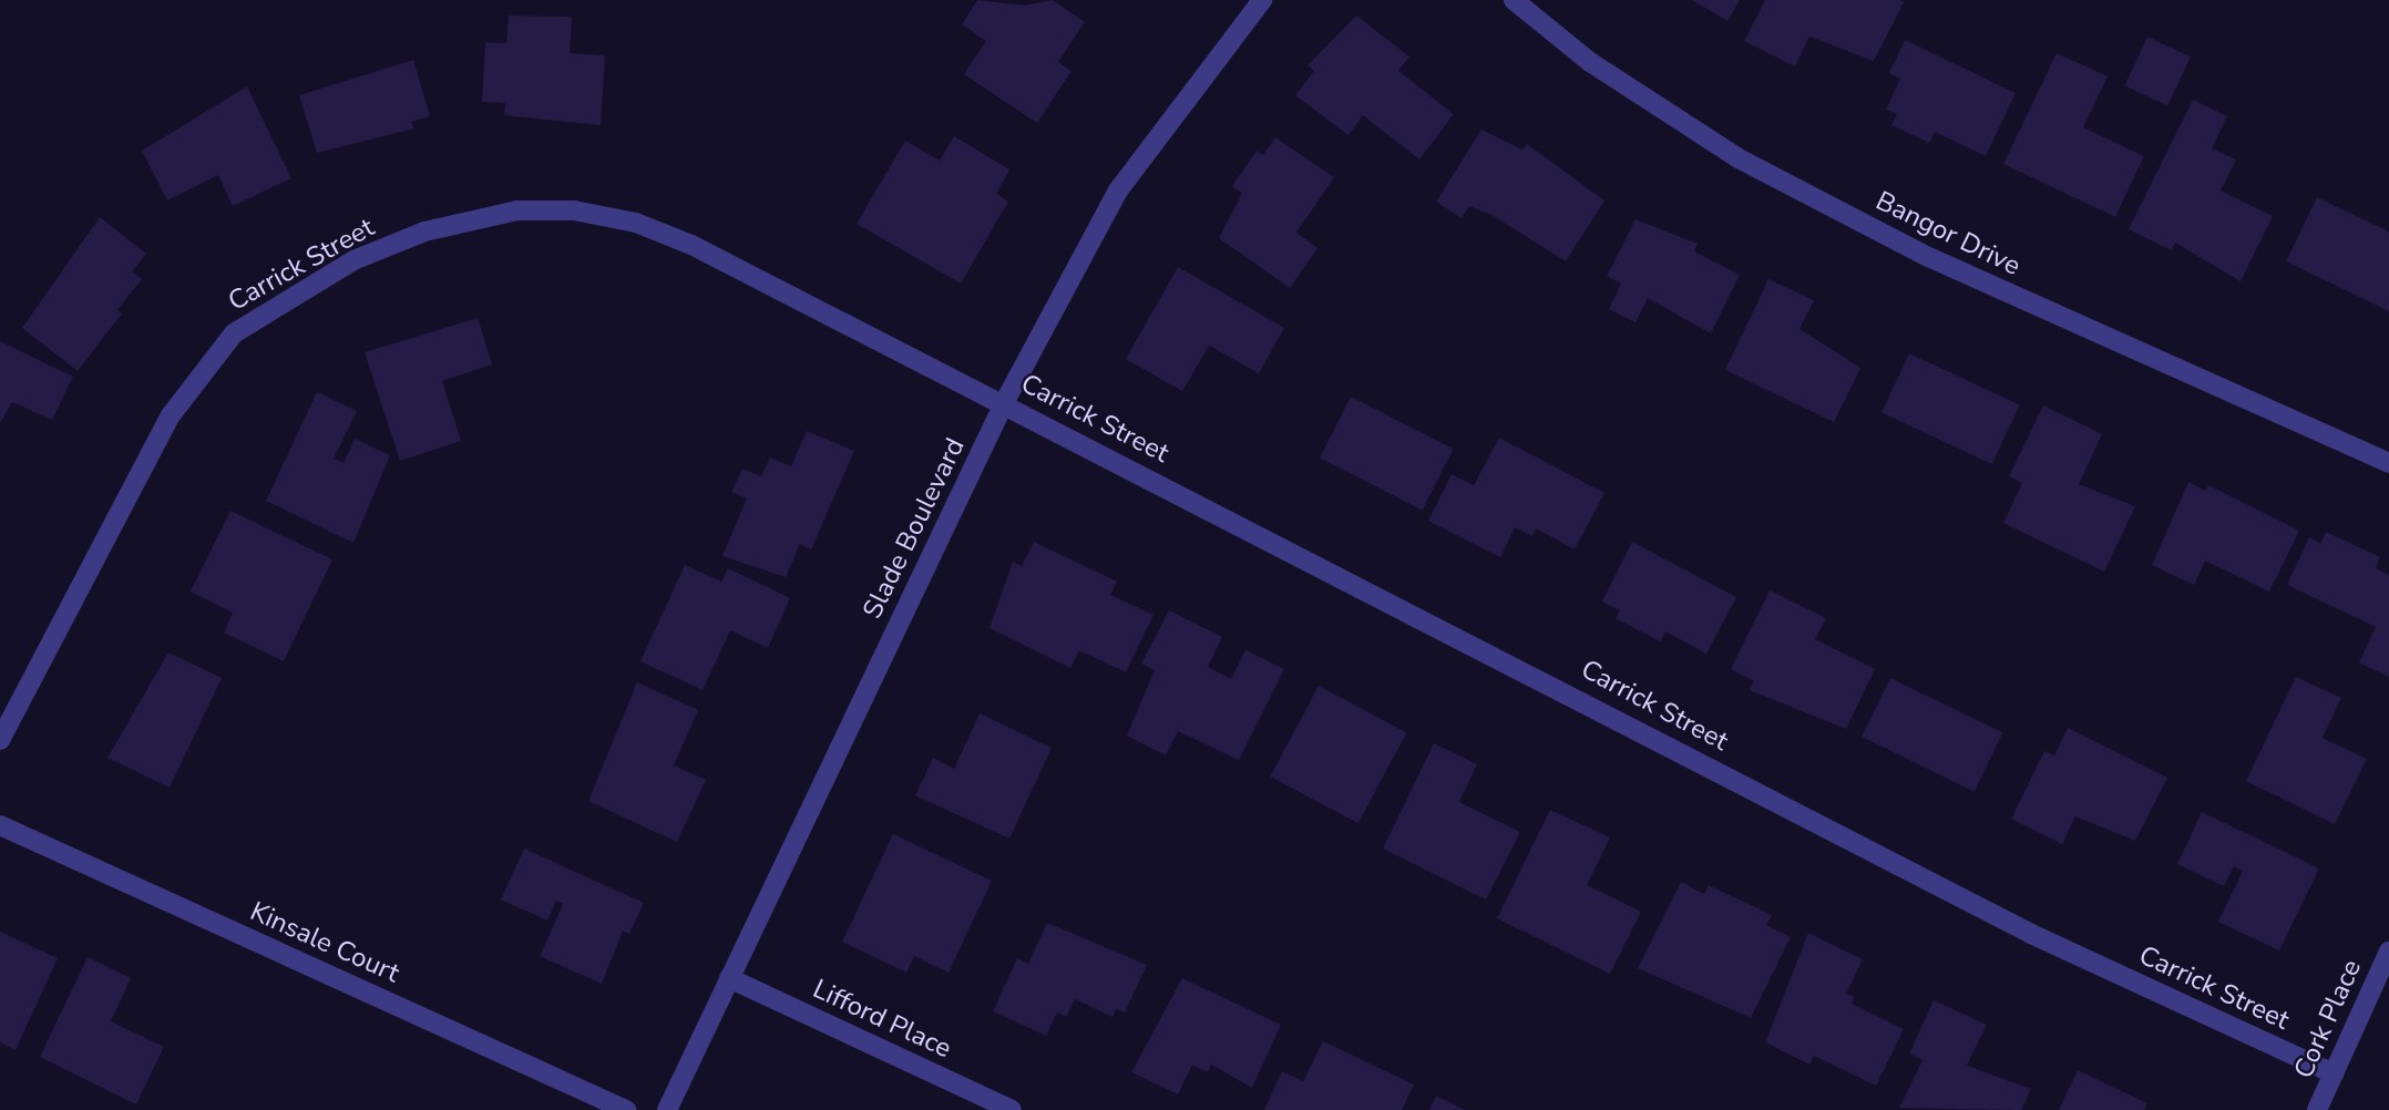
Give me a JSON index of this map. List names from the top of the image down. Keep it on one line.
{"streets":{"street":["Bangor Drive","Carrick Street","Slade Boulevard","Kinsale Court","Lifford Place","Cork Place"]},"crossings":[["Carrick Street","Slade Boulevard"],["Carrick Street","Cork Place"],["Slade Boulevard","Lifford Place"]]}
